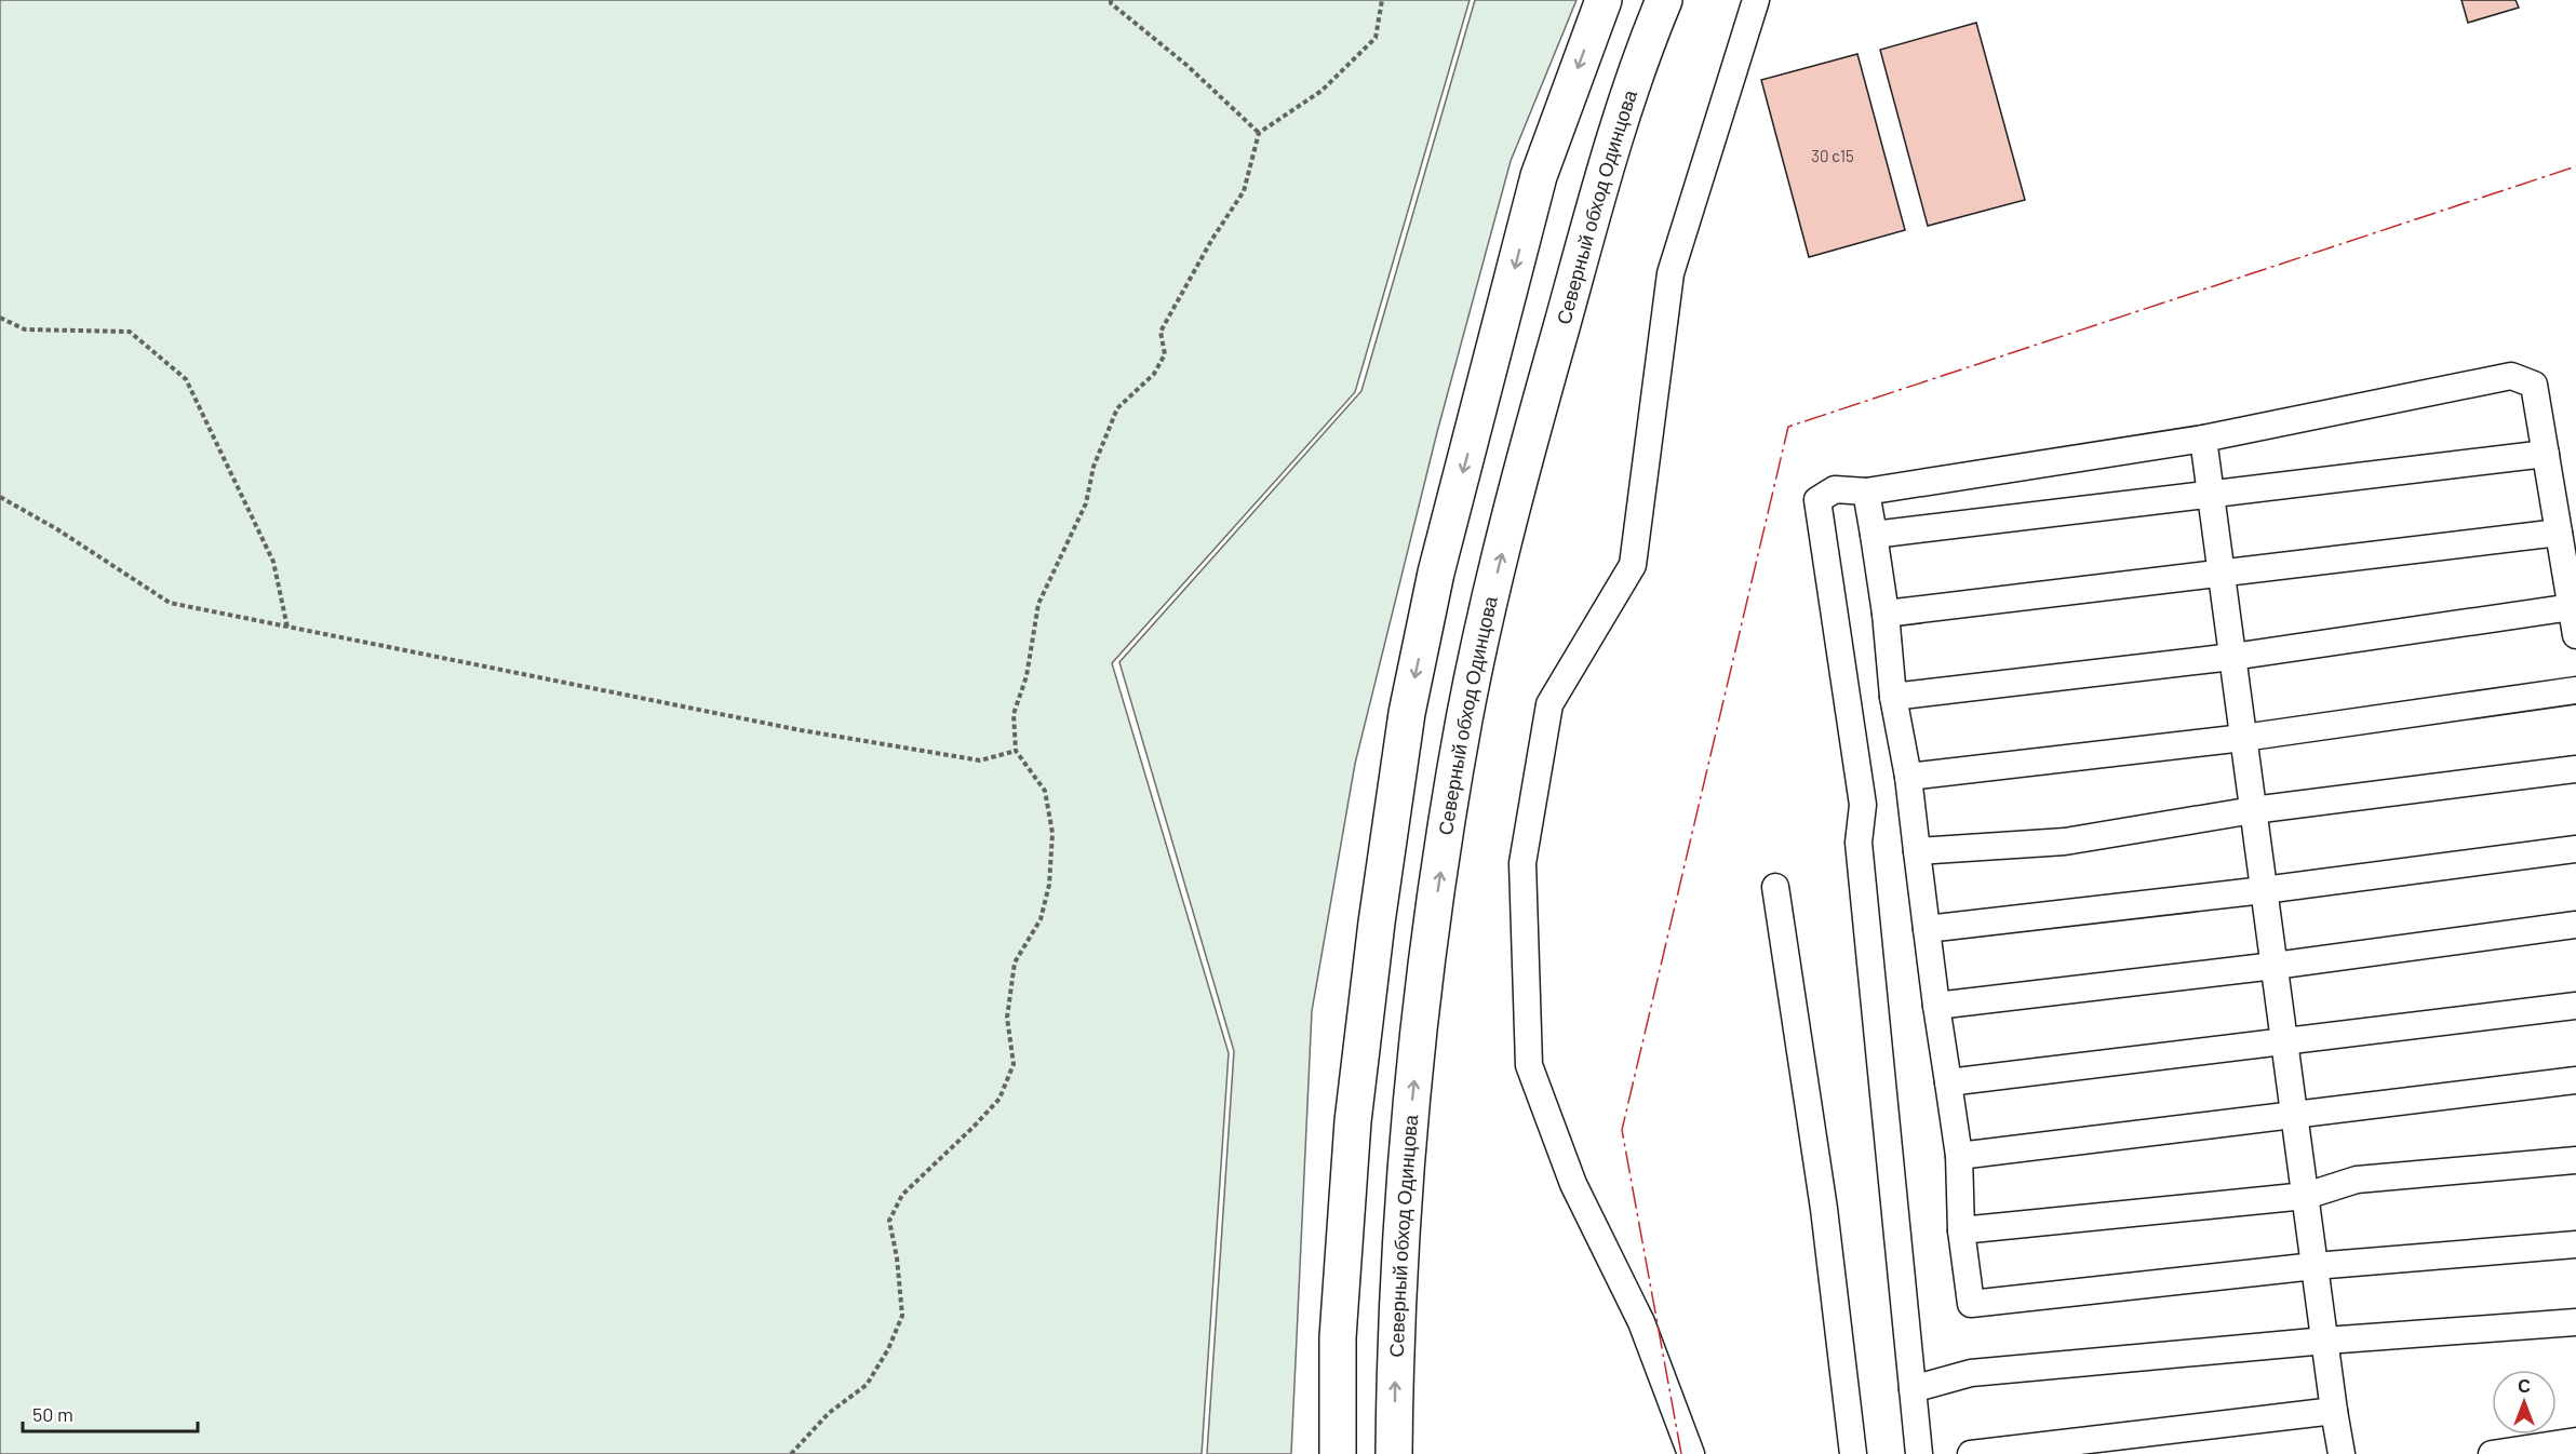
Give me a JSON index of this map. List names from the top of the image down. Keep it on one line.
{"streets":{"highway":["Северный обход Одинцова"]},"house_numbers":["30 с15"],"scale_bar":"50 m","north":"top"}
